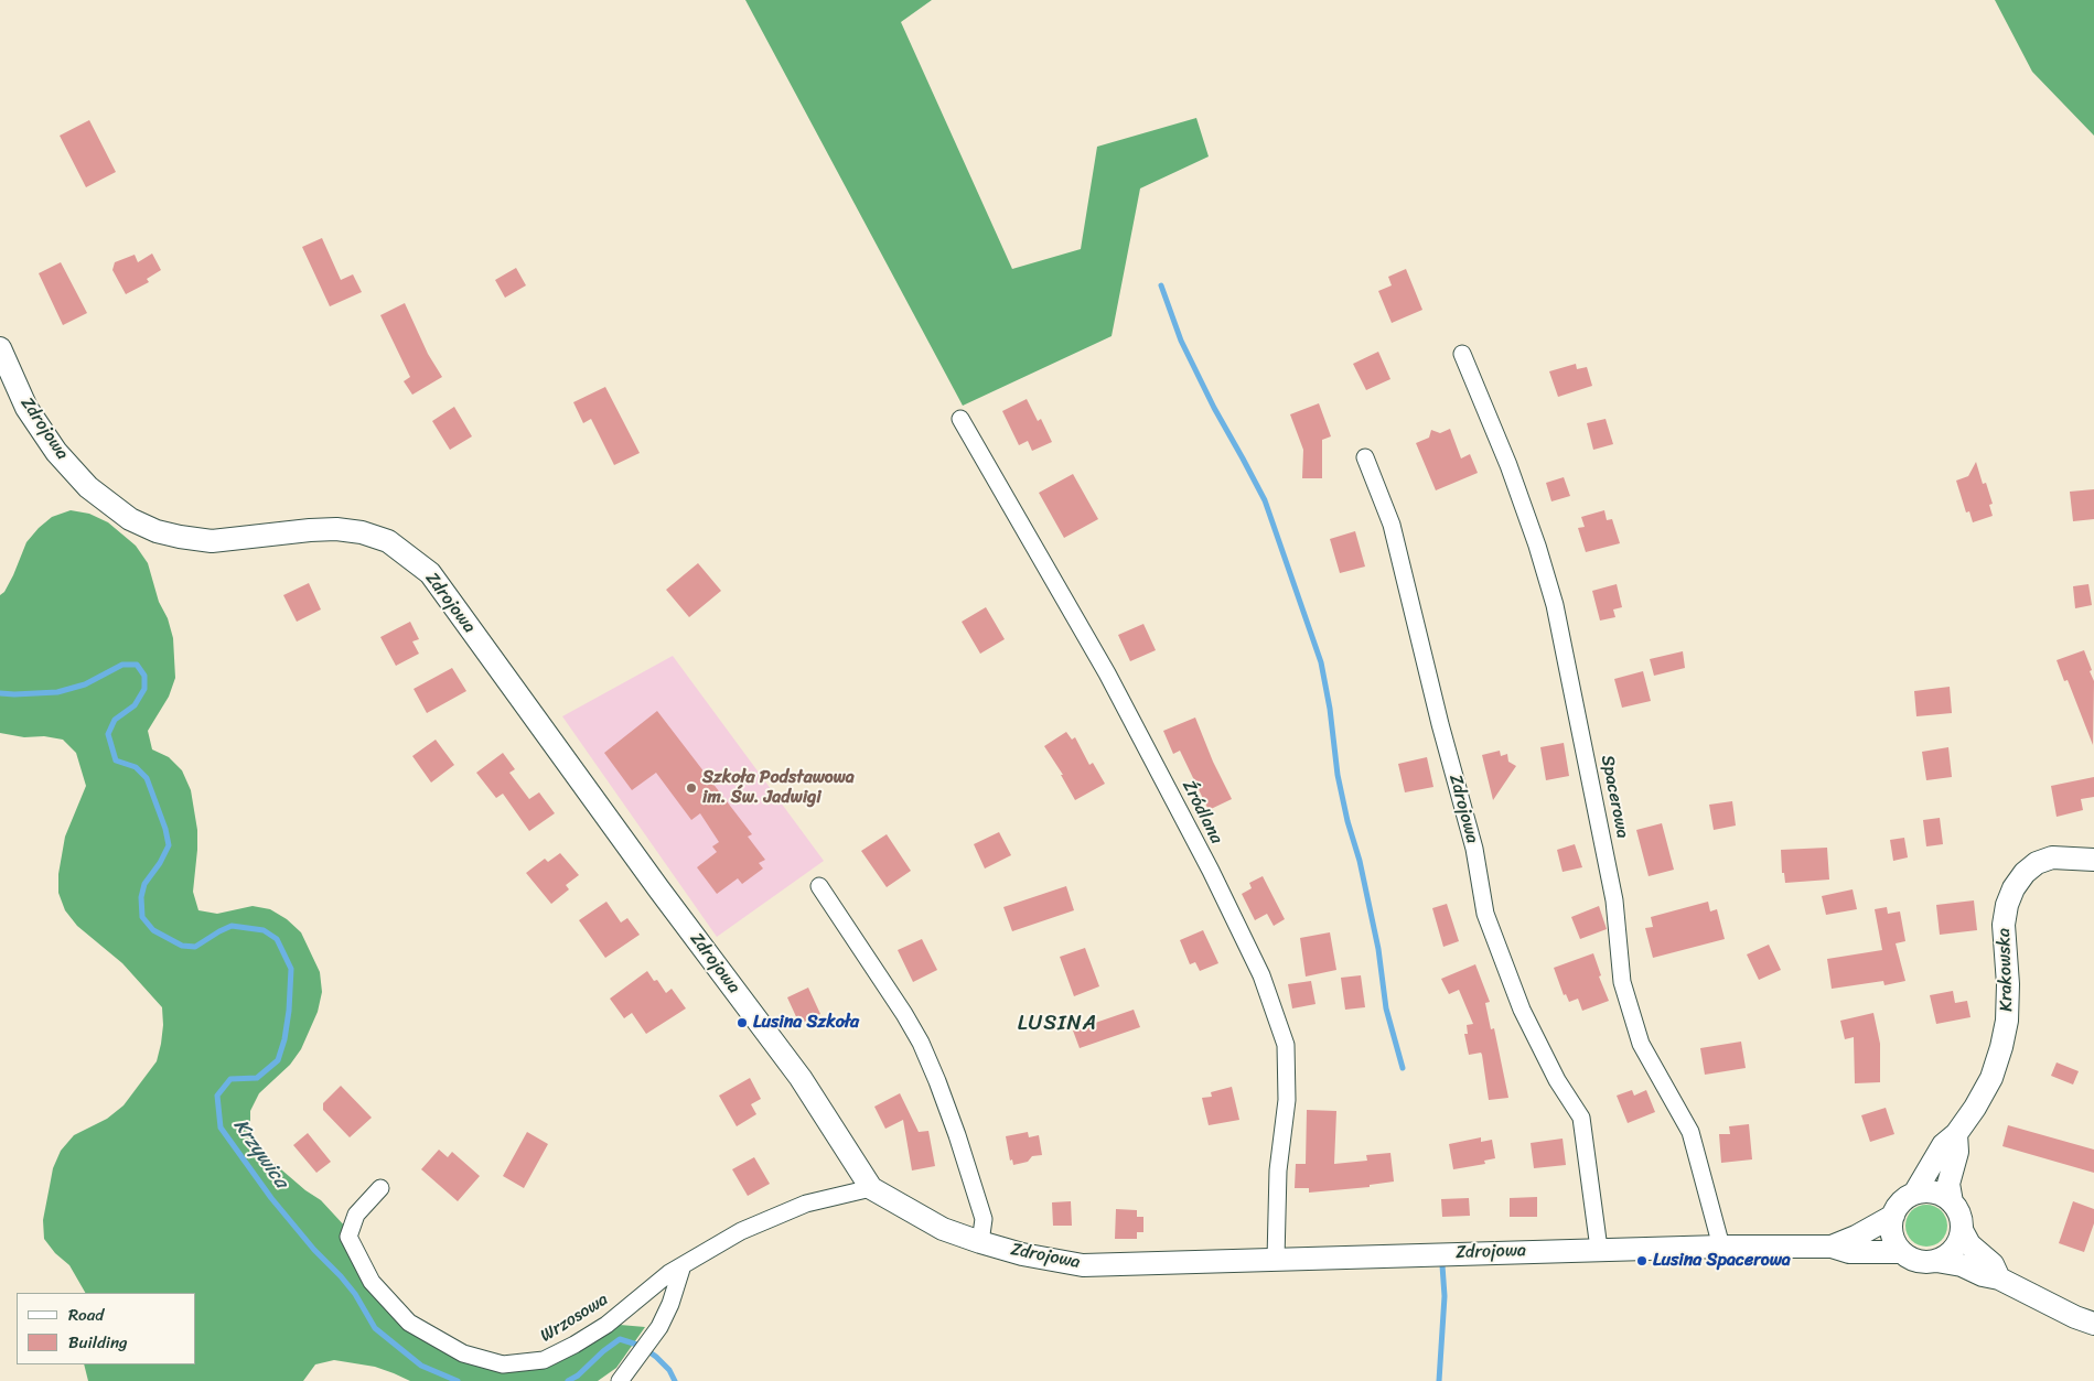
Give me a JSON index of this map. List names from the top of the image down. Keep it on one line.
{"streets":{"street":["Zdrojowa","Spacerowa","Źródlana","Krakowska","Wrzosowa"]},"crossings":[["Zdrojowa","Spacerowa"],["Zdrojowa","Źródlana"],["Zdrojowa","Krakowska"],["Zdrojowa","Wrzosowa"]],"districts":["LUSINA"],"water":["Krzywica"],"places":["Szkoła Podstawowa im. Św. Jadwigi","Lusina Szkoła","Lusina Spacerowa"],"legend":["Road","Building"]}
